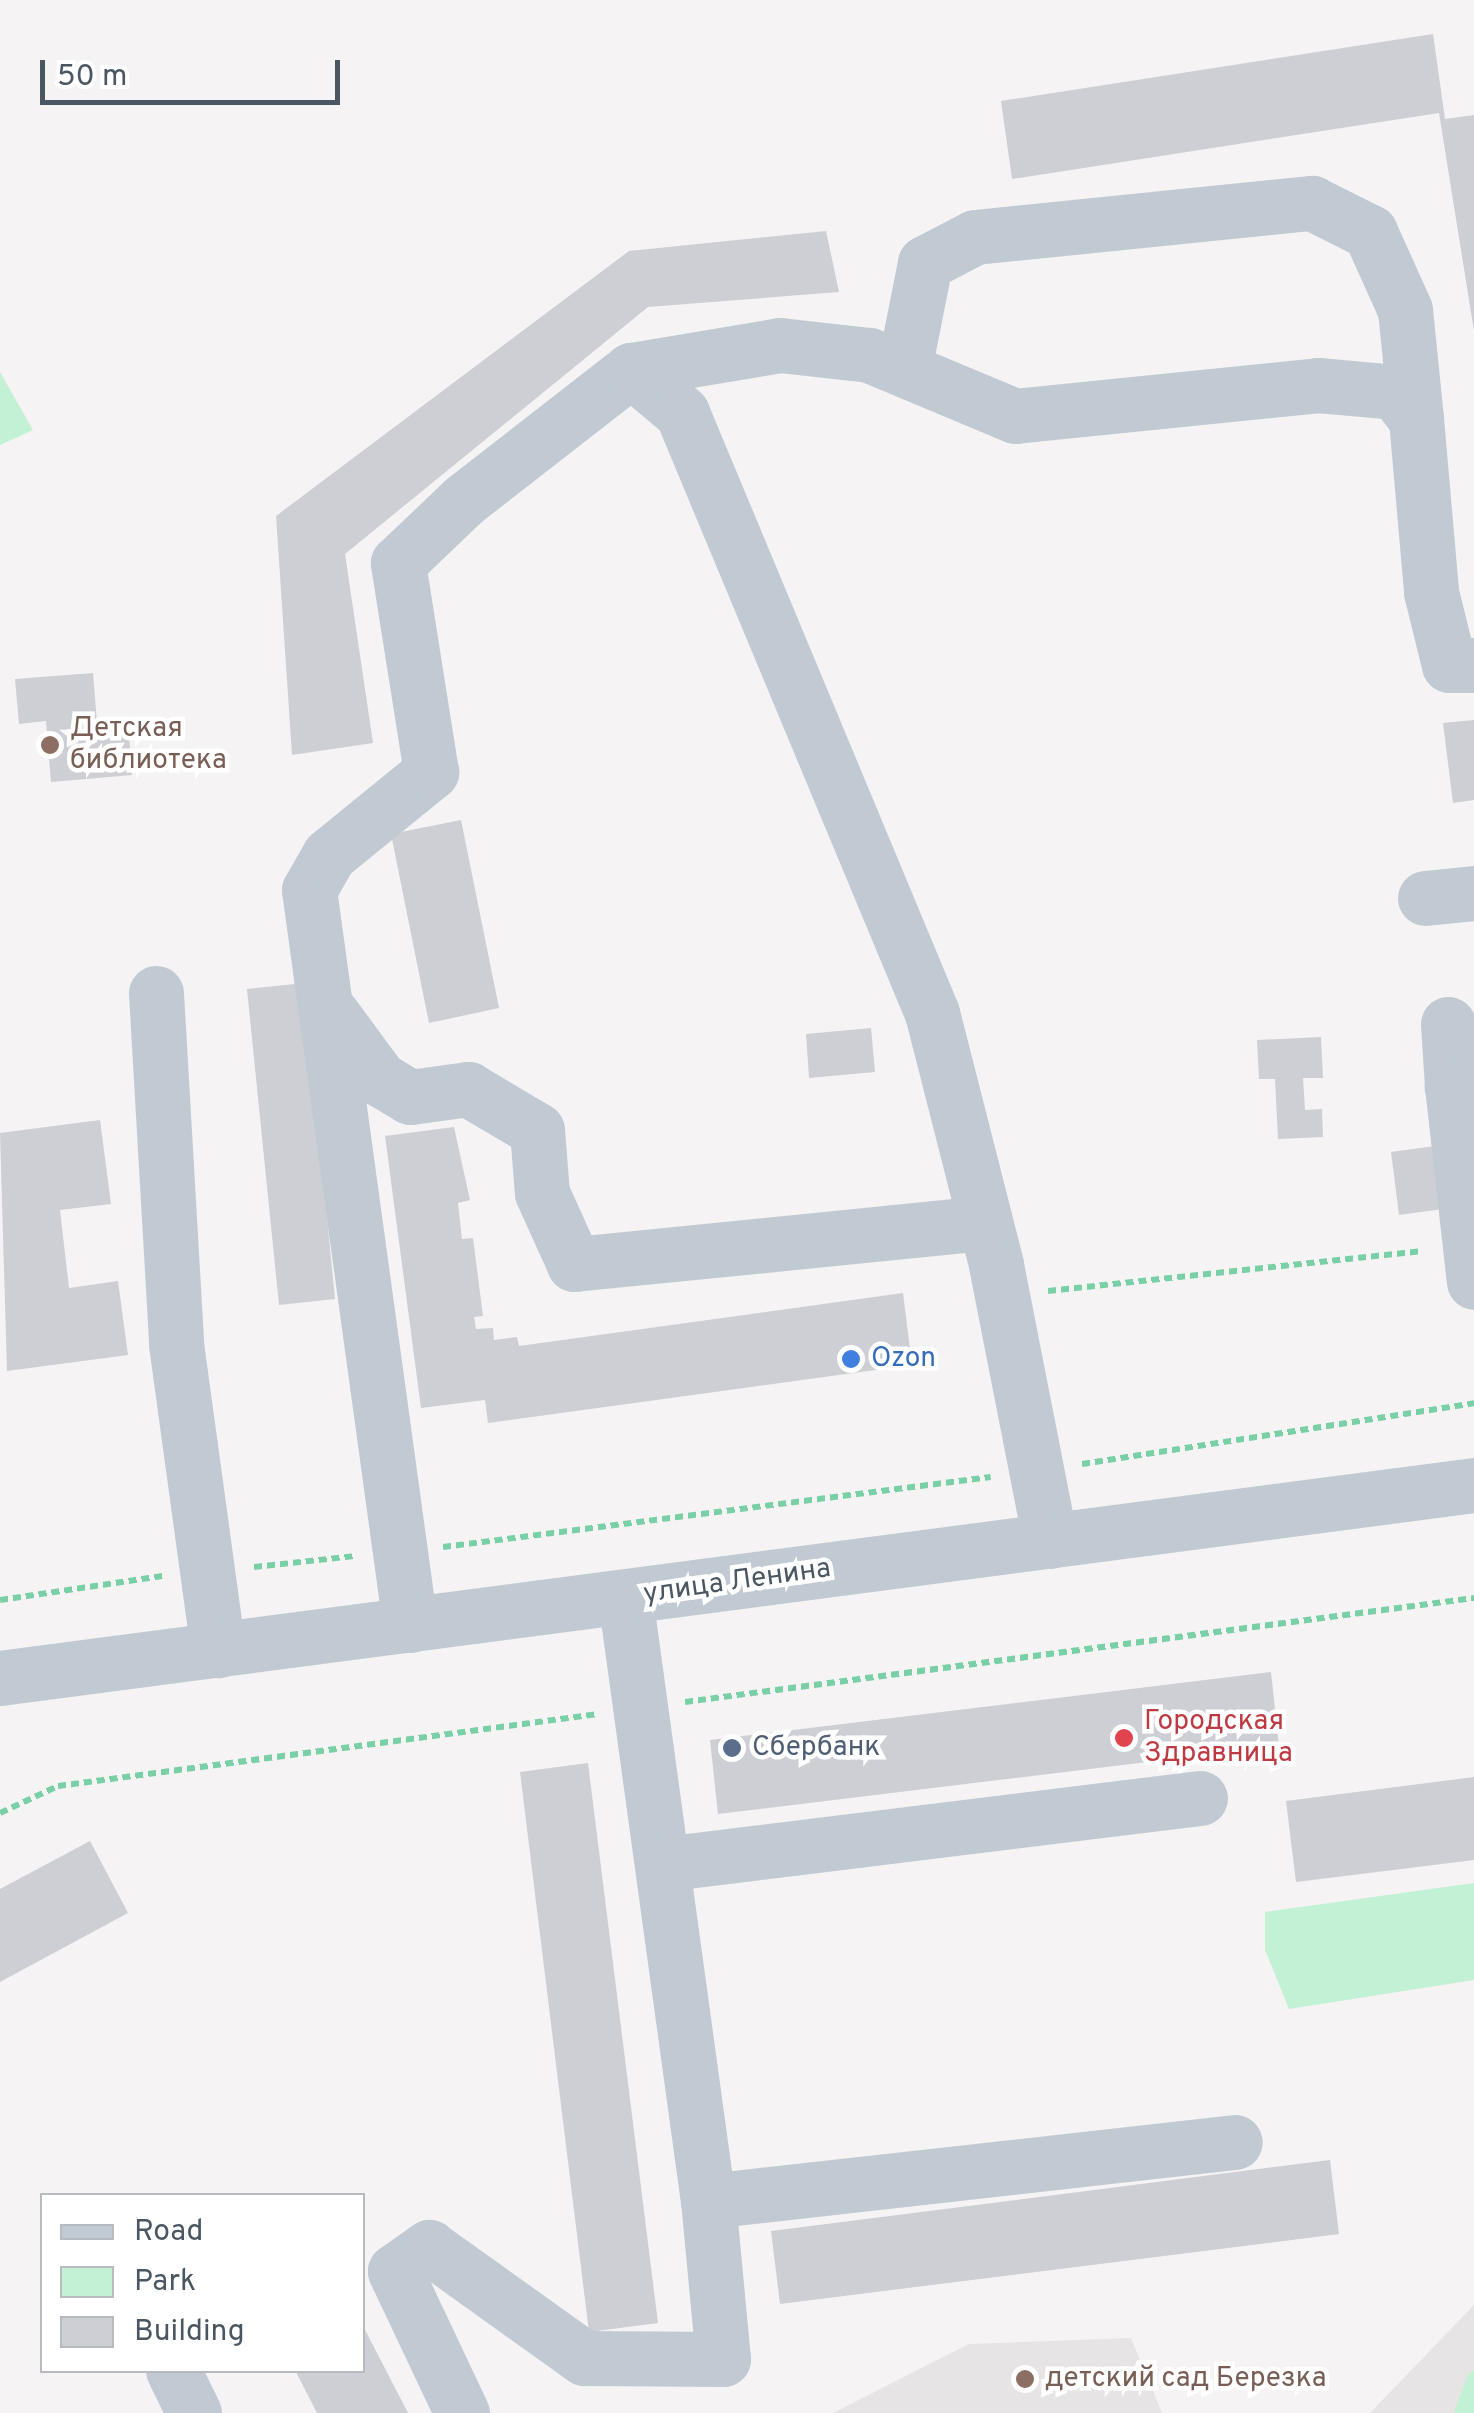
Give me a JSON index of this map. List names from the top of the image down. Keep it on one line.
{"streets":{"street":["улица Ленина"]},"places":["Детская библиотека","Ozon","Городская Здравница","Сбербанк","детский сад Березка"],"legend":["Road","Park","Building"],"scale_bar":"50 m"}
